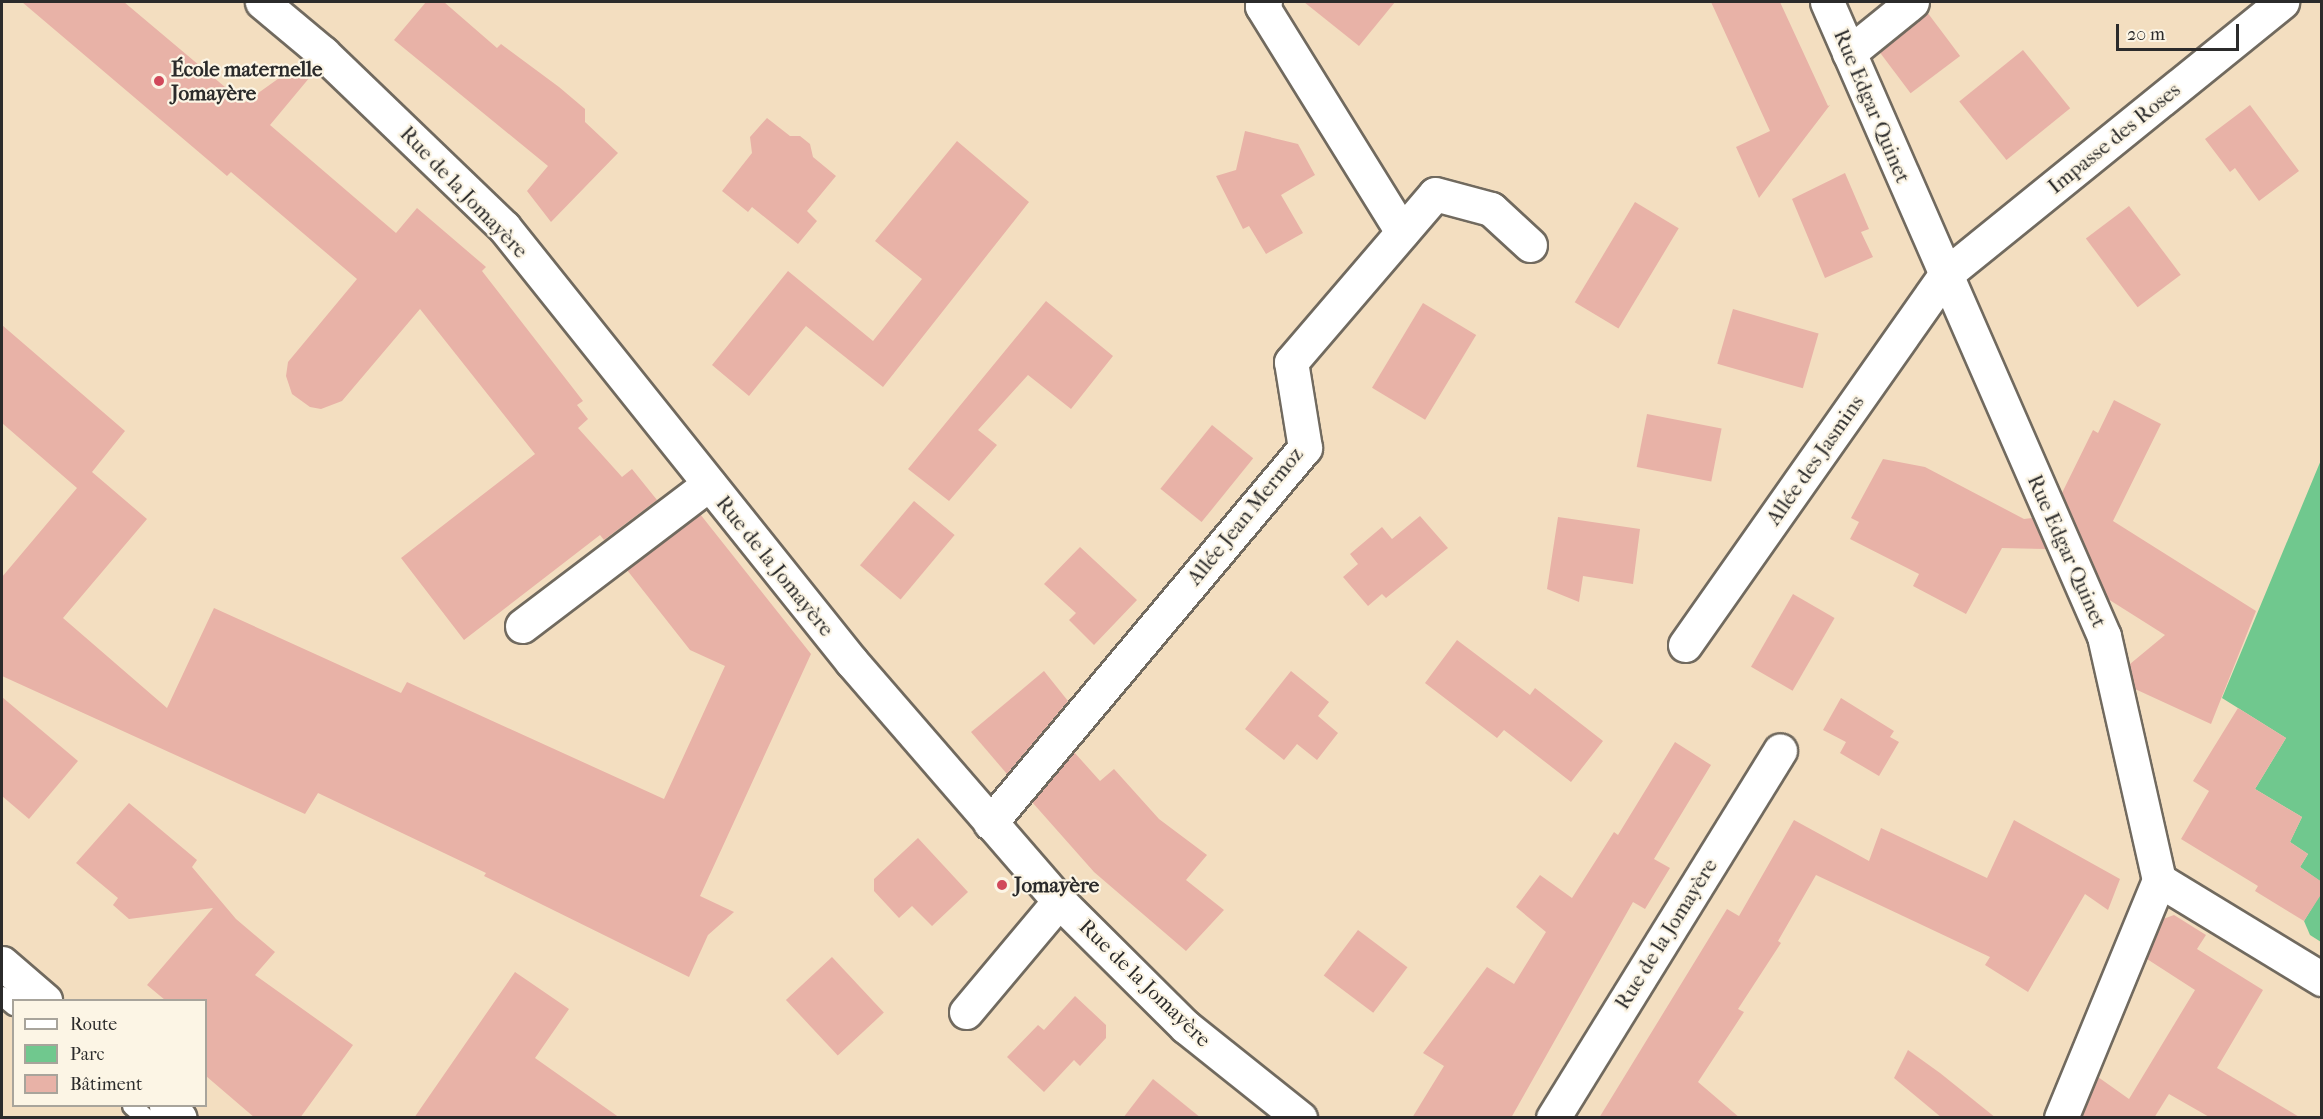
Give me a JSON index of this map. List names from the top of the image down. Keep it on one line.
{"streets":{"street":["Rue Edgar Quinet","Impasse des Roses","Rue de la Jomayère","Allée des Jasmins","Allée Jean Mermoz"]},"crossings":[["Rue Edgar Quinet","Impasse des Roses"],["Rue Edgar Quinet","Allée des Jasmins"],["Impasse des Roses","Allée des Jasmins"],["Rue de la Jomayère","Allée Jean Mermoz"]],"places":["École maternelle Jomayère","Jomayère"],"legend":["Route","Parc","Bâtiment"],"scale_bar":"20 m"}
